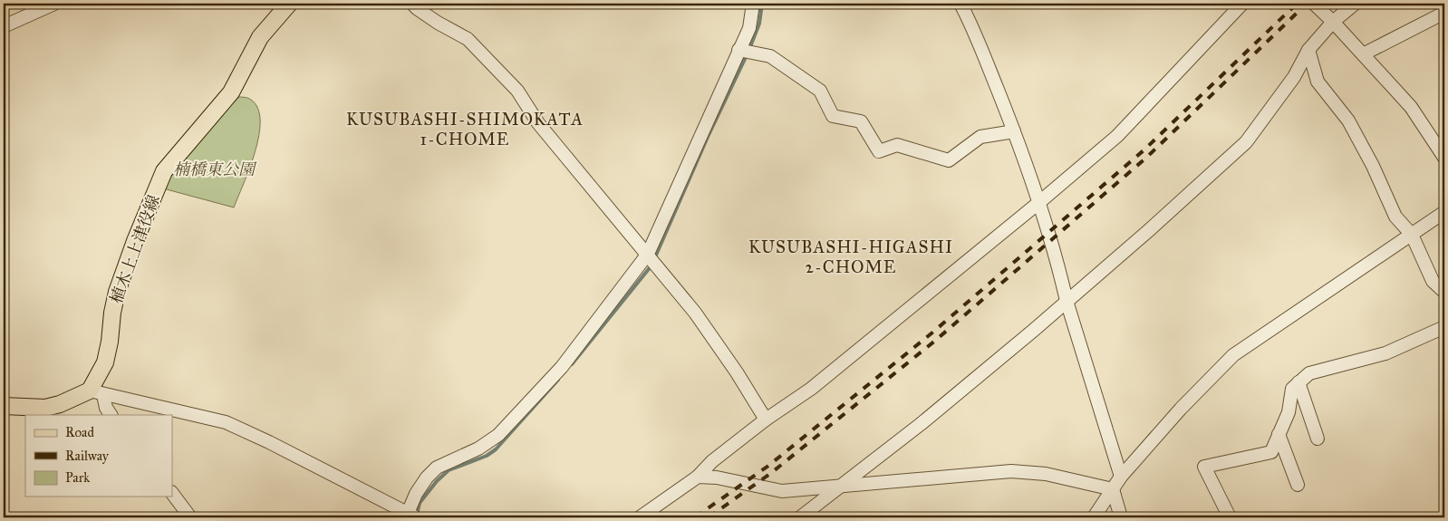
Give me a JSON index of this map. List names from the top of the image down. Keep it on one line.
{"streets":{"main road":["植木上上津役線"]},"districts":["KUSUBASHI-SHIMOKATA 1-CHOME","KUSUBASHI-HIGASHI 2-CHOME"],"parks":["楠橋東公園"],"legend":["Road","Railway","Park"]}
